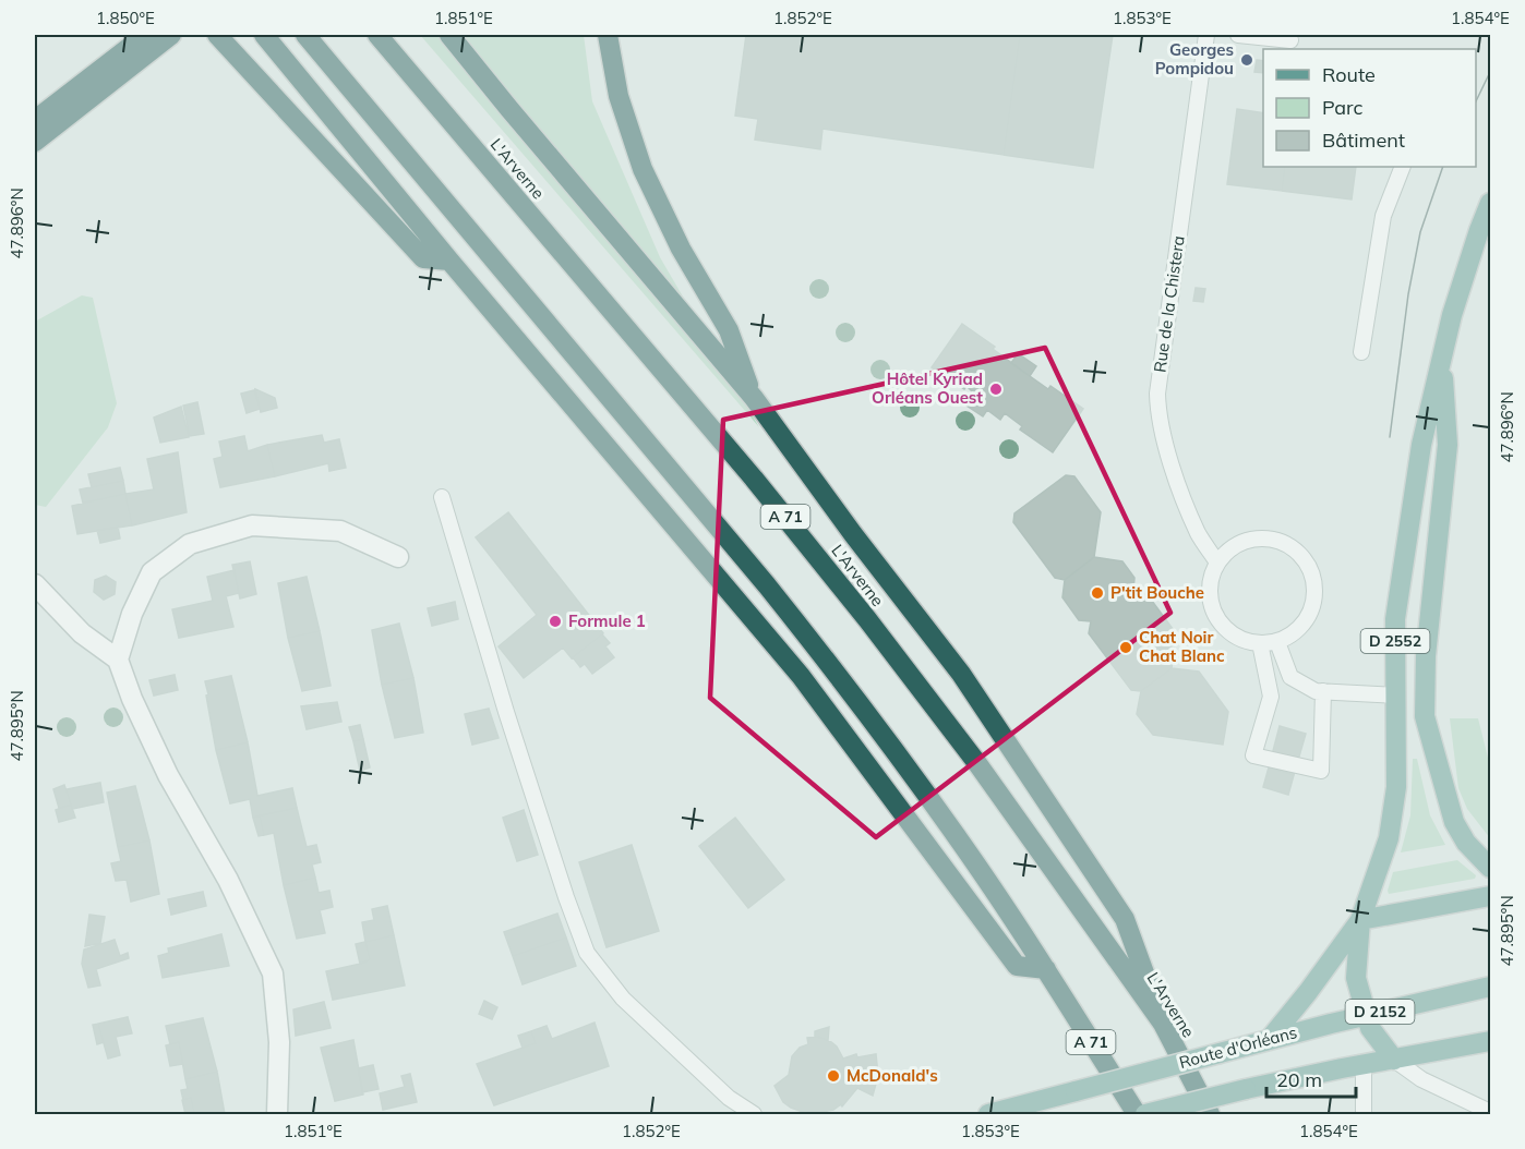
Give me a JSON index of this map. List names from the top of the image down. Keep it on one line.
{"streets":{"highway":["L'Arverne","A 71"],"main road":["D 2552","D 2152","Route d'Orléans"],"lane":["Rue de la Chistera"]},"places":["Georges Pompidou","Hôtel Kyriad Orléans Ouest","P'tit Bouche","Formule 1","Chat Noir Chat Blanc","McDonald's"],"legend":["Route","Parc","Bâtiment"],"scale_bar":"20 m","coordinates":["1.850°E","1.851°E","1.852°E","1.853°E","1.854°E","47.896°N","47.895°N"]}
